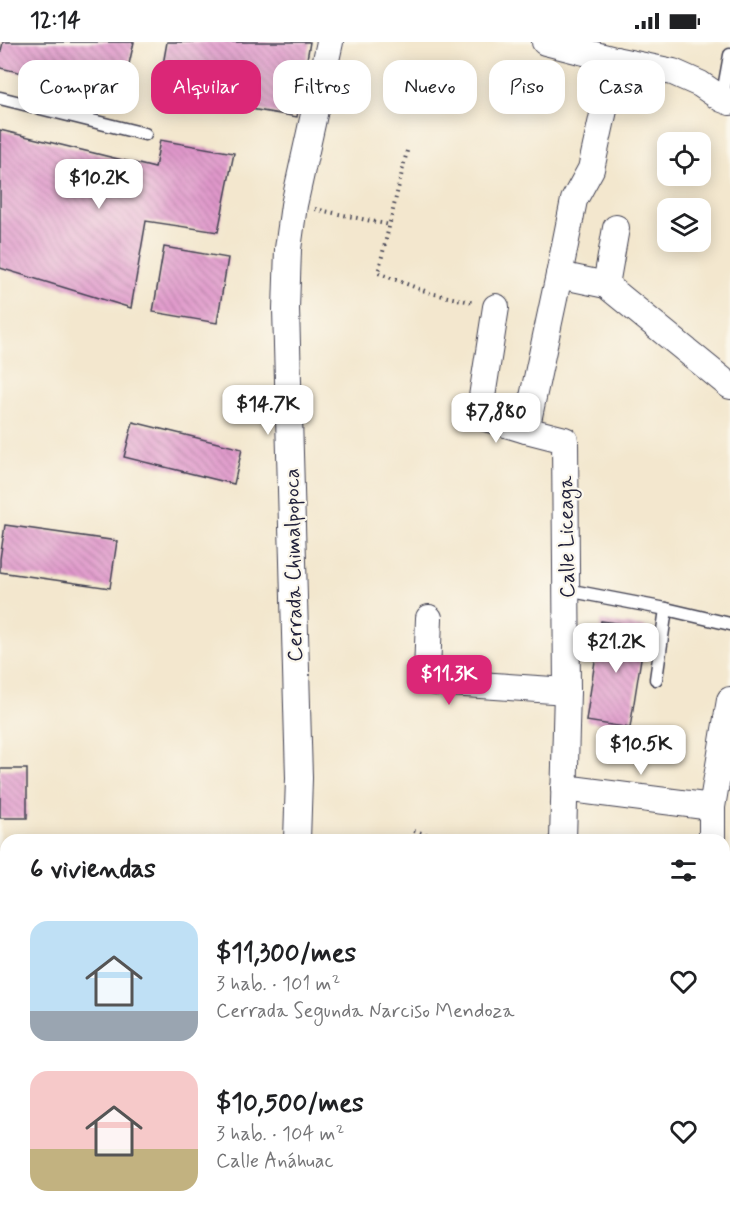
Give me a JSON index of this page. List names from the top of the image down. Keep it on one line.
{"streets":{"street":["Calle Liceaga","Cerrada Chimalpopoca"]},"page":{"status":"12:14","chip":["Comprar","Alquilar","Filtros","Nuevo","Piso","Casa"],"price":["$10.2K","$14.7K","$7,880","$21.2K","$11.3K","$10.5K"],"heading":"6 viviendas","list":[{"name":"$11,300/mes","note":"3 hab. · 101 m² · Cerrada Segunda Narciso Mendoza"},{"name":"$10,500/mes","note":"3 hab. · 104 m² · Calle Anáhuac"}]}}
